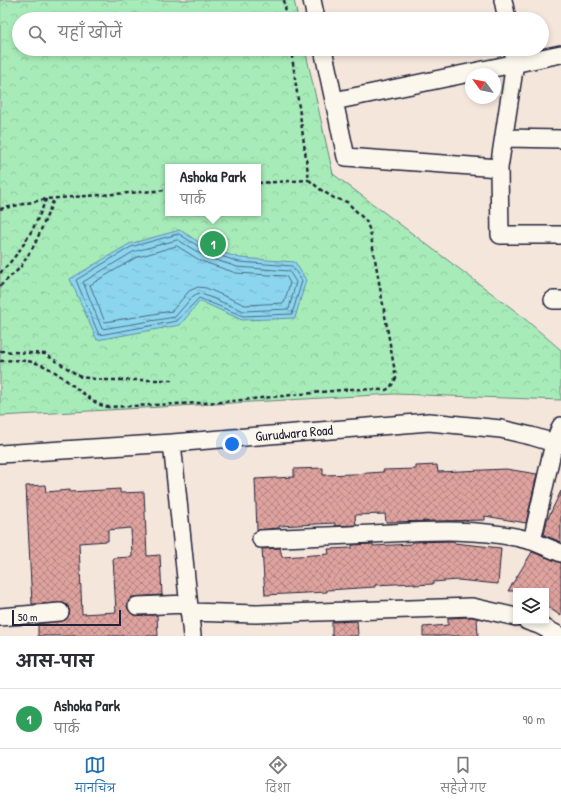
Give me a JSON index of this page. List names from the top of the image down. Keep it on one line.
{"streets":{"street":["Gurudwara Road"]},"scale_bar":"50 m","north":"top left","page":{"search":"यहाँ खोजें","popup":["Ashoka Park","पार्क"],"pins":"1","scale":"50 m","heading":"आस-पास","list":[{"mark":"1","name":"Ashoka Park","note":"पार्क","value":"90 m"}],"nav":["मानचित्र","दिशा","सहेजे गए"]}}
